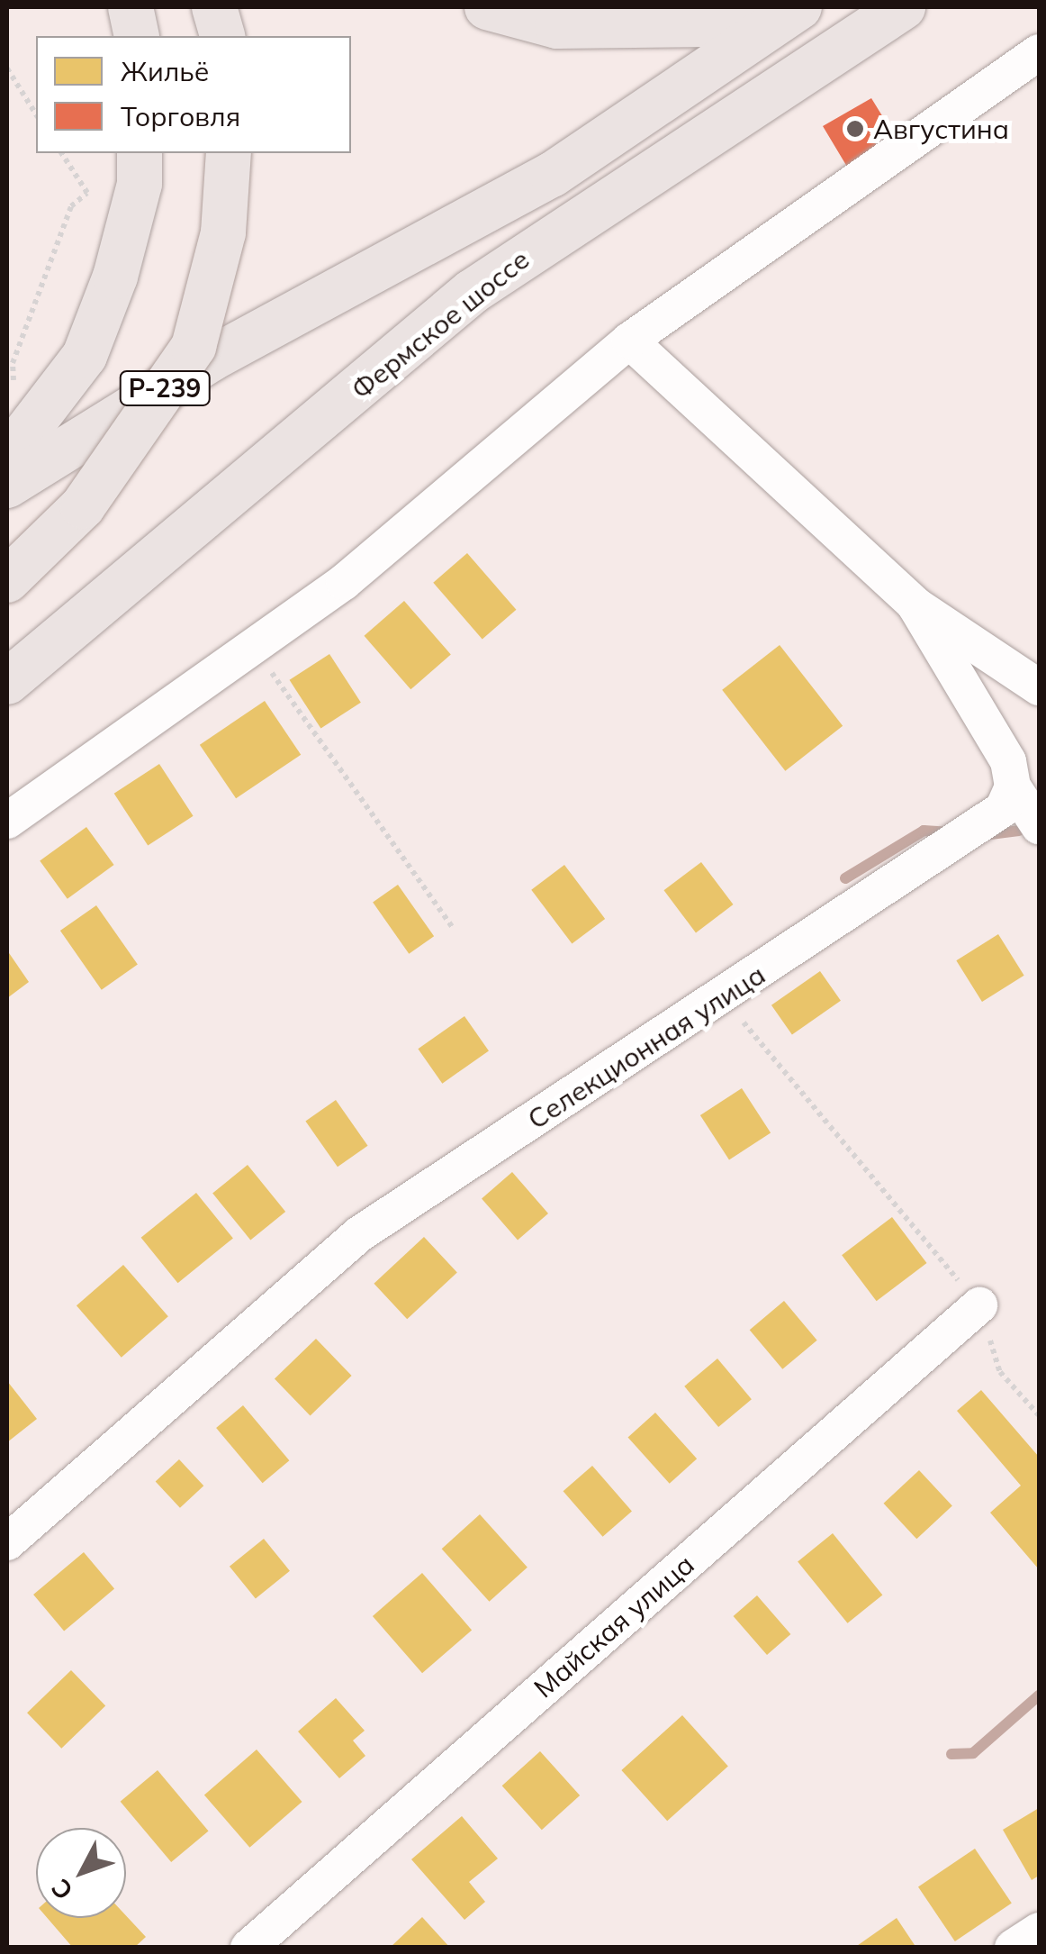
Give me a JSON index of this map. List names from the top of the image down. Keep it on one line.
{"streets":{"main road":["Фермское шоссе","Р-239"],"street":["Селекционная улица","Майская улица"]},"places":["Августина"],"legend":["Жильё","Торговля"],"north":"bottom left"}
